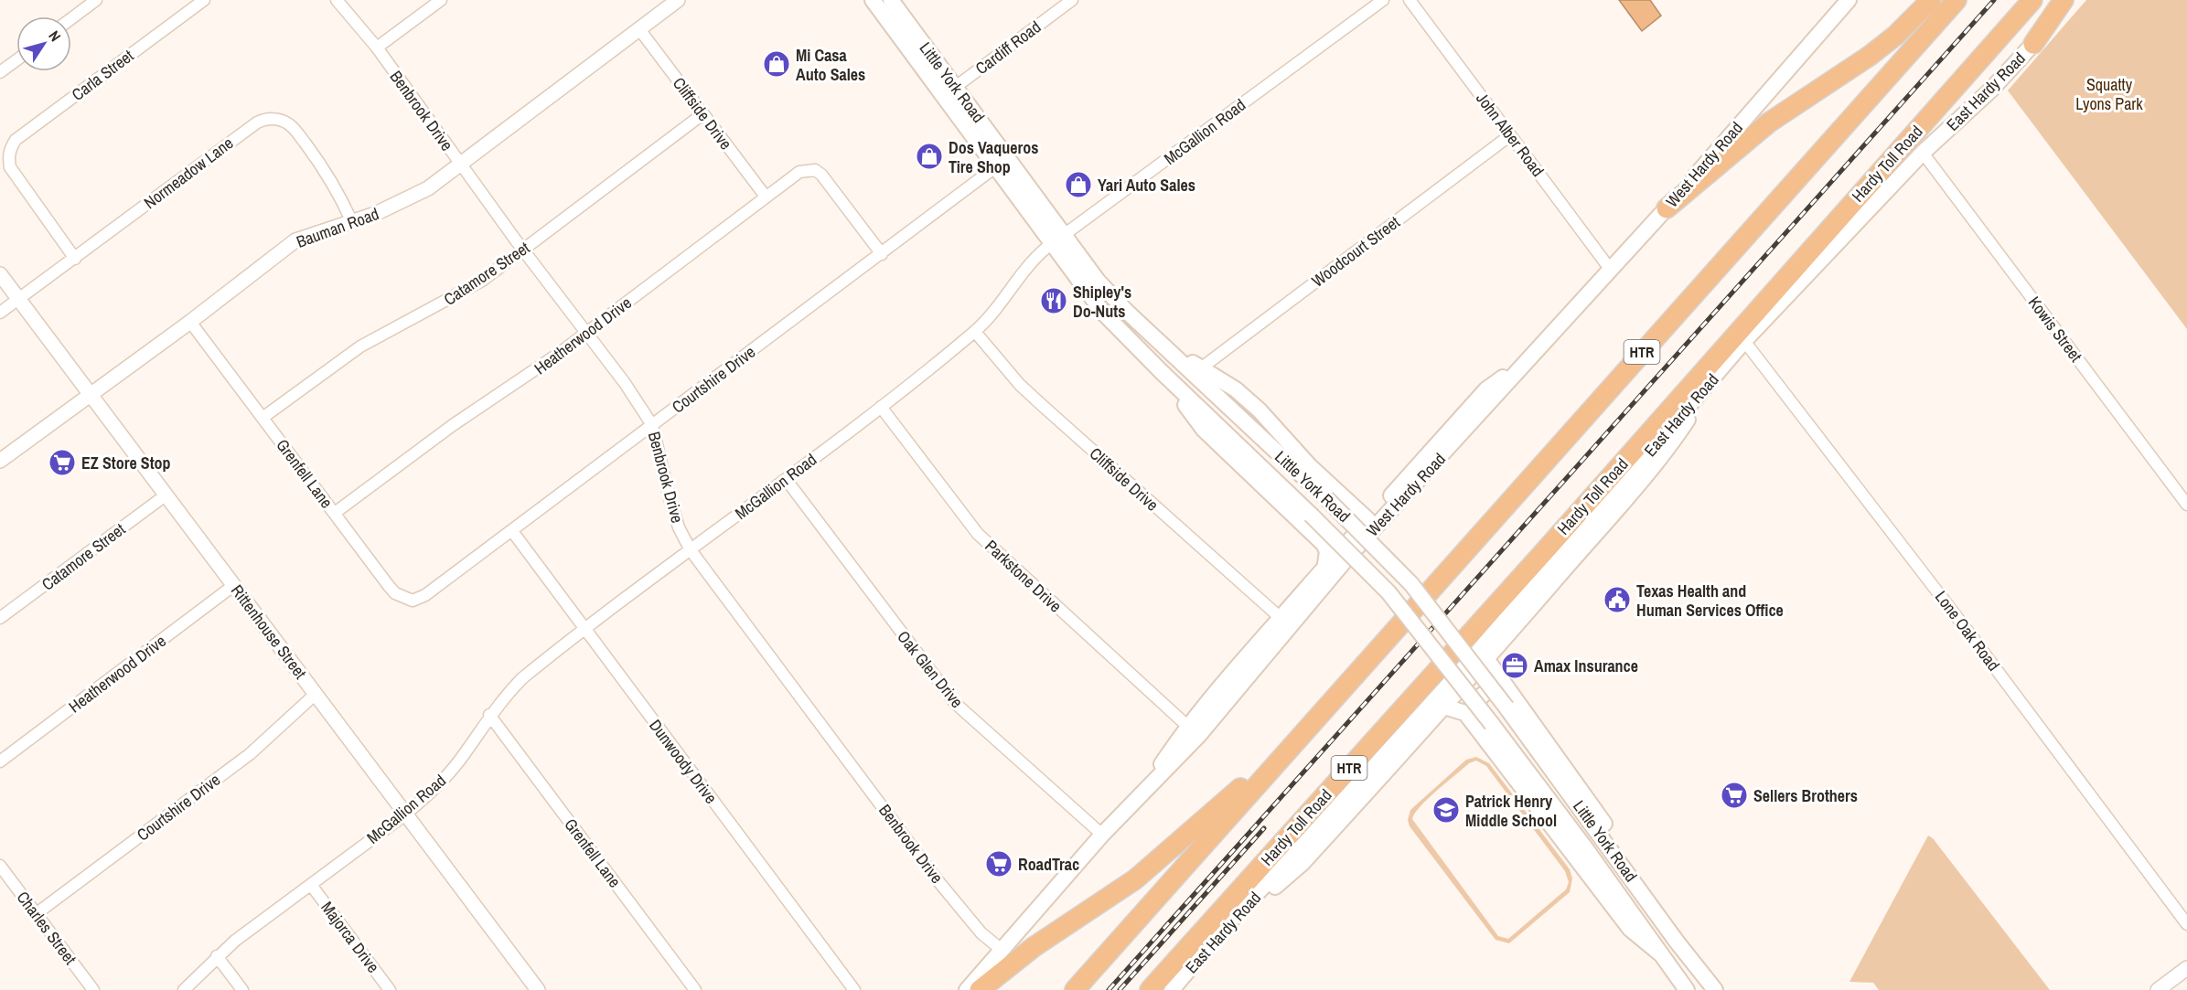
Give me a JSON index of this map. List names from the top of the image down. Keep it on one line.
{"streets":{"highway":["Hardy Toll Road","HTR"],"main road":["Little York Road","East Hardy Road","West Hardy Road"],"street":["Cardiff Road","Carla Street","Benbrook Drive","Cliffside Drive","McGallion Road","John Alber Road","Normeadow Lane","Bauman Road","Woodcourt Street","Catamore Street","Kowis Street","Heatherwood Drive","Courtshire Drive","Grenfell Lane","Parkstone Drive","Lone Oak Road","Rittenhouse Street","Oak Glen Drive","Dunwoody Drive","Charles Street","Majorca Drive"]},"crossings":[["Cardiff Road","Little York Road"],["Carla Street","Normeadow Lane"],["Little York Road","East Hardy Road"],["Little York Road","McGallion Road"],["Little York Road","West Hardy Road"],["Little York Road","Courtshire Drive"],["East Hardy Road","Kowis Street"],["East Hardy Road","Lone Oak Road"],["Benbrook Drive","McGallion Road"],["Benbrook Drive","West Hardy Road"],["Benbrook Drive","Bauman Road"],["Benbrook Drive","Catamore Street"],["Benbrook Drive","Heatherwood Drive"],["Benbrook Drive","Courtshire Drive"],["Cliffside Drive","McGallion Road"],["Cliffside Drive","Bauman Road"],["Cliffside Drive","Catamore Street"],["Cliffside Drive","Heatherwood Drive"],["McGallion Road","Grenfell Lane"],["McGallion Road","Parkstone Drive"],["McGallion Road","Rittenhouse Street"],["McGallion Road","Oak Glen Drive"],["McGallion Road","Dunwoody Drive"],["McGallion Road","Majorca Drive"],["John Alber Road","West Hardy Road"],["John Alber Road","Woodcourt Street"],["West Hardy Road","Oak Glen Drive"],["Normeadow Lane","Bauman Road"],["Normeadow Lane","Rittenhouse Street"],["Bauman Road","Grenfell Lane"],["Bauman Road","Rittenhouse Street"],["Catamore Street","Grenfell Lane"],["Catamore Street","Rittenhouse Street"],["Heatherwood Drive","Courtshire Drive"],["Heatherwood Drive","Grenfell Lane"],["Heatherwood Drive","Rittenhouse Street"],["Courtshire Drive","Grenfell Lane"],["Courtshire Drive","Rittenhouse Street"],["Courtshire Drive","Dunwoody Drive"],["Courtshire Drive","Charles Street"]],"parks":["Squatty Lyons Park"],"places":{"shop":["Mi Casa Auto Sales","Dos Vaqueros Tire Shop","Yari Auto Sales"],"restaurant":["Shipley's Do-Nuts"],"supermarket":["EZ Store Stop","Sellers Brothers","RoadTrac"],"public building":["Texas Health and Human Services Office"],"office":["Amax Insurance"],"school or university":["Patrick Henry Middle School"]},"north":"top right"}
